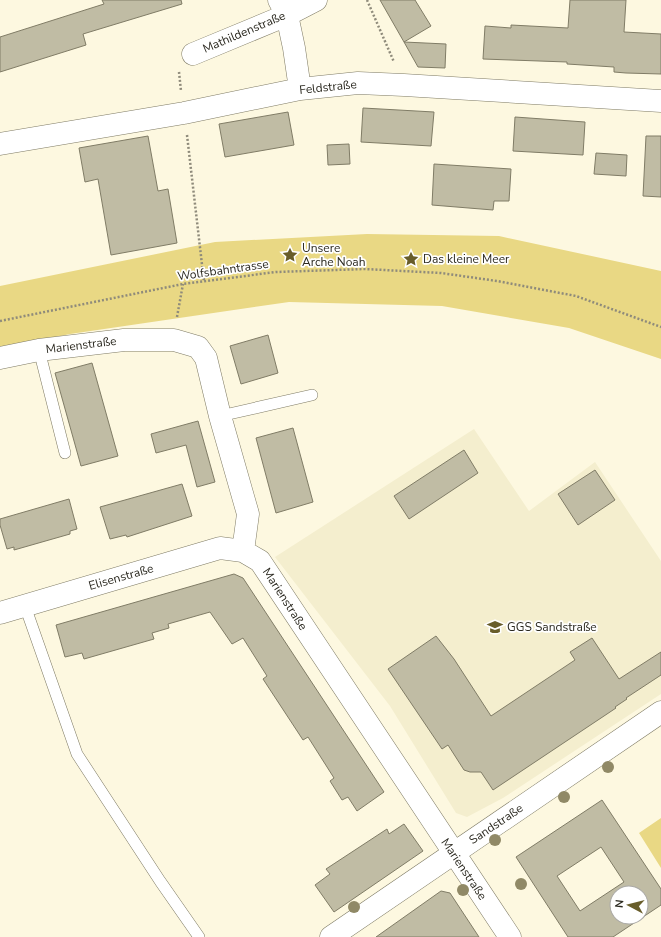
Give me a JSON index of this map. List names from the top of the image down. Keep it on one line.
{"streets":{"street":["Mathildenstraße","Feldstraße","Marienstraße","Elisenstraße","Sandstraße"],"path":["Wolfsbahntrasse"]},"crossings":[["Marienstraße","Elisenstraße"],["Marienstraße","Sandstraße"]],"places":{"place":["Unsere Arche Noah","Das kleine Meer"],"school or university":["GGS Sandstraße"]},"north":"left"}
